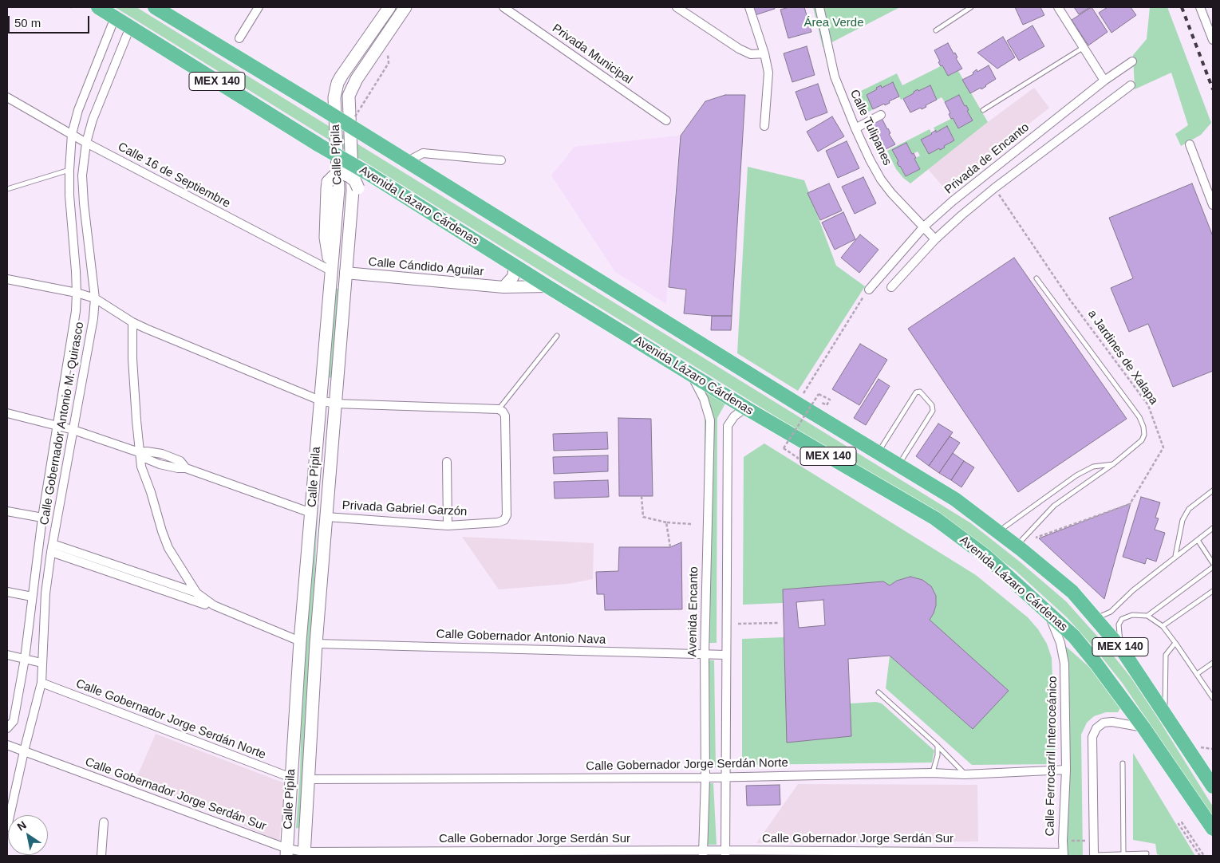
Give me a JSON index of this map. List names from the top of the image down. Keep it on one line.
{"streets":{"highway":["MEX 140","Avenida Lázaro Cárdenas"],"main road":["Calle Pípila"],"street":["Privada Municipal","Calle Tulipanes","Privada de Encanto","Calle 16 de Septiembre","Calle Cándido Aguilar","Calle Gobernador Antonio M. Quirasco","Privada Gabriel Garzón","Avenida Encanto","Calle Gobernador Antonio Nava","Calle Gobernador Jorge Serdán Norte","Calle Ferrocarril Interoceánico","Calle Gobernador Jorge Serdán Sur"],"path":["a Jardines de Xalapa"]},"crossings":[["MEX 140","a Jardines de Xalapa"],["Calle Tulipanes","Privada de Encanto"],["Calle Pípila","Calle 16 de Septiembre"],["Calle Pípila","Calle Cándido Aguilar"],["Calle Pípila","Privada Gabriel Garzón"],["Calle Pípila","Calle Gobernador Antonio Nava"],["Calle Pípila","Calle Gobernador Jorge Serdán Norte"],["Calle Pípila","Calle Gobernador Jorge Serdán Sur"],["Calle 16 de Septiembre","Calle Gobernador Antonio M. Quirasco"],["Avenida Lázaro Cárdenas","Calle Cándido Aguilar"],["Avenida Lázaro Cárdenas","Calle Gobernador Antonio M. Quirasco"],["Avenida Lázaro Cárdenas","Avenida Encanto"],["Avenida Lázaro Cárdenas","Calle Ferrocarril Interoceánico"],["Calle Gobernador Antonio M. Quirasco","Calle Gobernador Jorge Serdán Norte"],["Calle Gobernador Antonio M. Quirasco","Calle Gobernador Jorge Serdán Sur"],["Avenida Encanto","Calle Gobernador Antonio Nava"],["Avenida Encanto","Calle Gobernador Jorge Serdán Norte"],["Avenida Encanto","Calle Gobernador Jorge Serdán Sur"],["Calle Gobernador Jorge Serdán Norte","Calle Ferrocarril Interoceánico"],["Calle Ferrocarril Interoceánico","Calle Gobernador Jorge Serdán Sur"]],"parks":["Área Verde"],"scale_bar":"50 m","north":"top left"}
